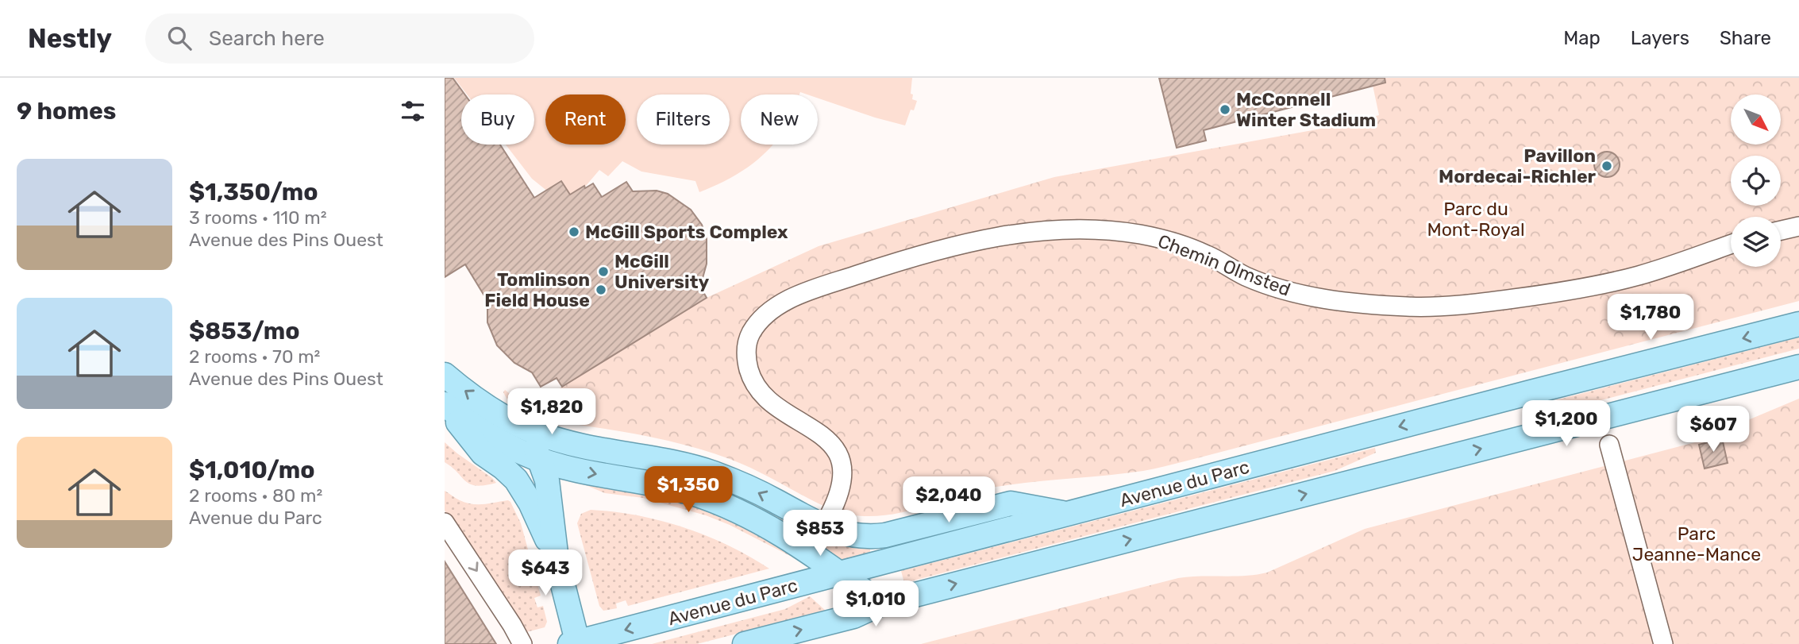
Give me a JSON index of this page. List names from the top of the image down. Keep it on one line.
{"streets":{"main road":["Avenue du Parc"],"street":["Chemin Olmsted"]},"parks":["Parc du Mont-Royal","Parc Jeanne-Mance"],"places":["McConnell Winter Stadium","Pavillon Mordecai-Richler","McGill Sports Complex","McGill University","Tomlinson Field House"],"north":"bottom right","page":{"header":"Nestly","search":"Search here","nav":["Map","Layers","Share"],"heading":"9 homes","chip":["Buy","Rent","Filters","New"],"list":[{"name":"$1,350/mo","note":"3 rooms · 110 m² · Avenue des Pins Ouest"},{"name":"$853/mo","note":"2 rooms · 70 m² · Avenue des Pins Ouest"},{"name":"$1,010/mo","note":"2 rooms · 80 m² · Avenue du Parc"}],"price":["$1,780","$1,820","$1,200","$607","$1,350","$2,040","$853","$643","$1,010"]}}
